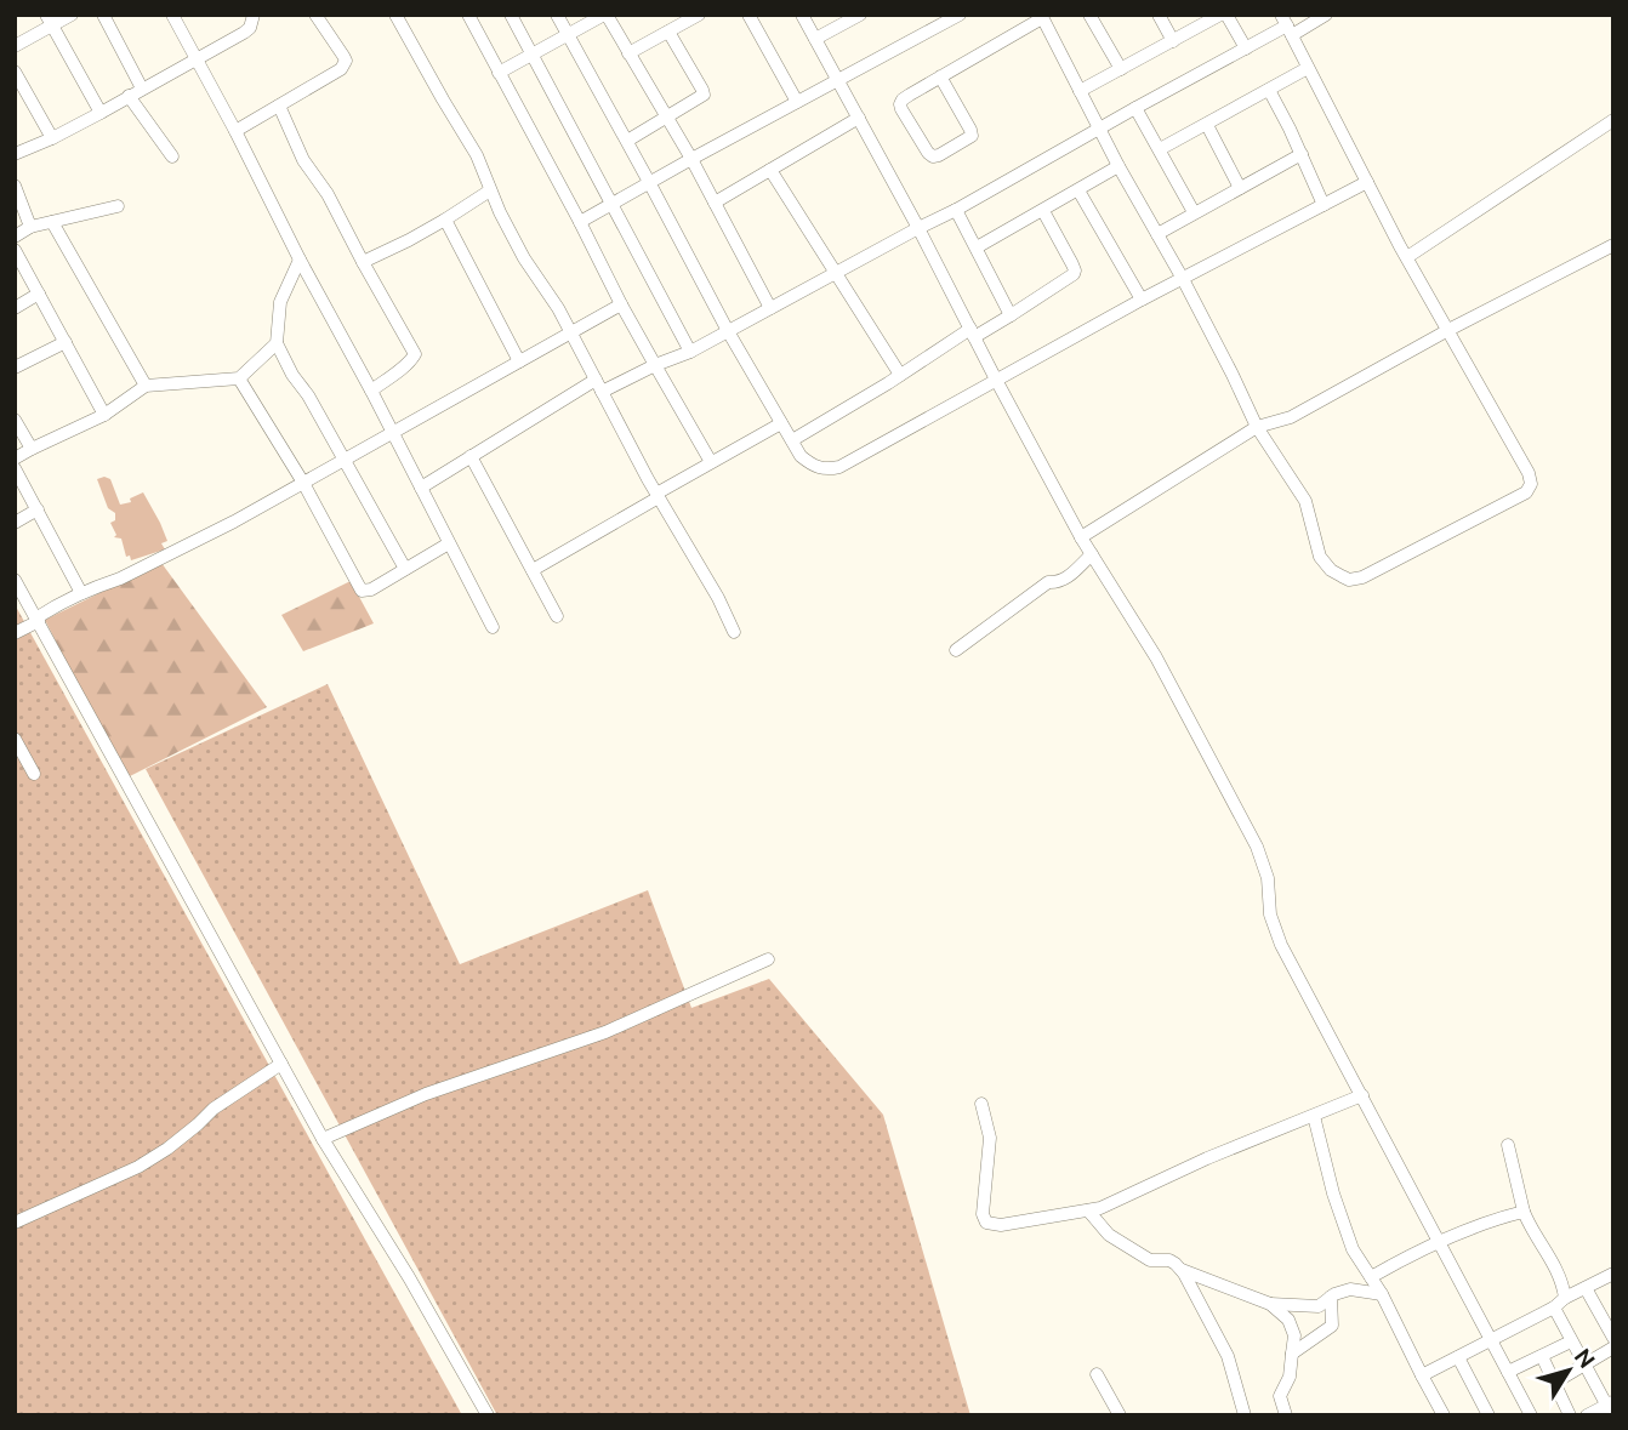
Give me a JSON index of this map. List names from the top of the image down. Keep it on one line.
{"north":"top right"}
